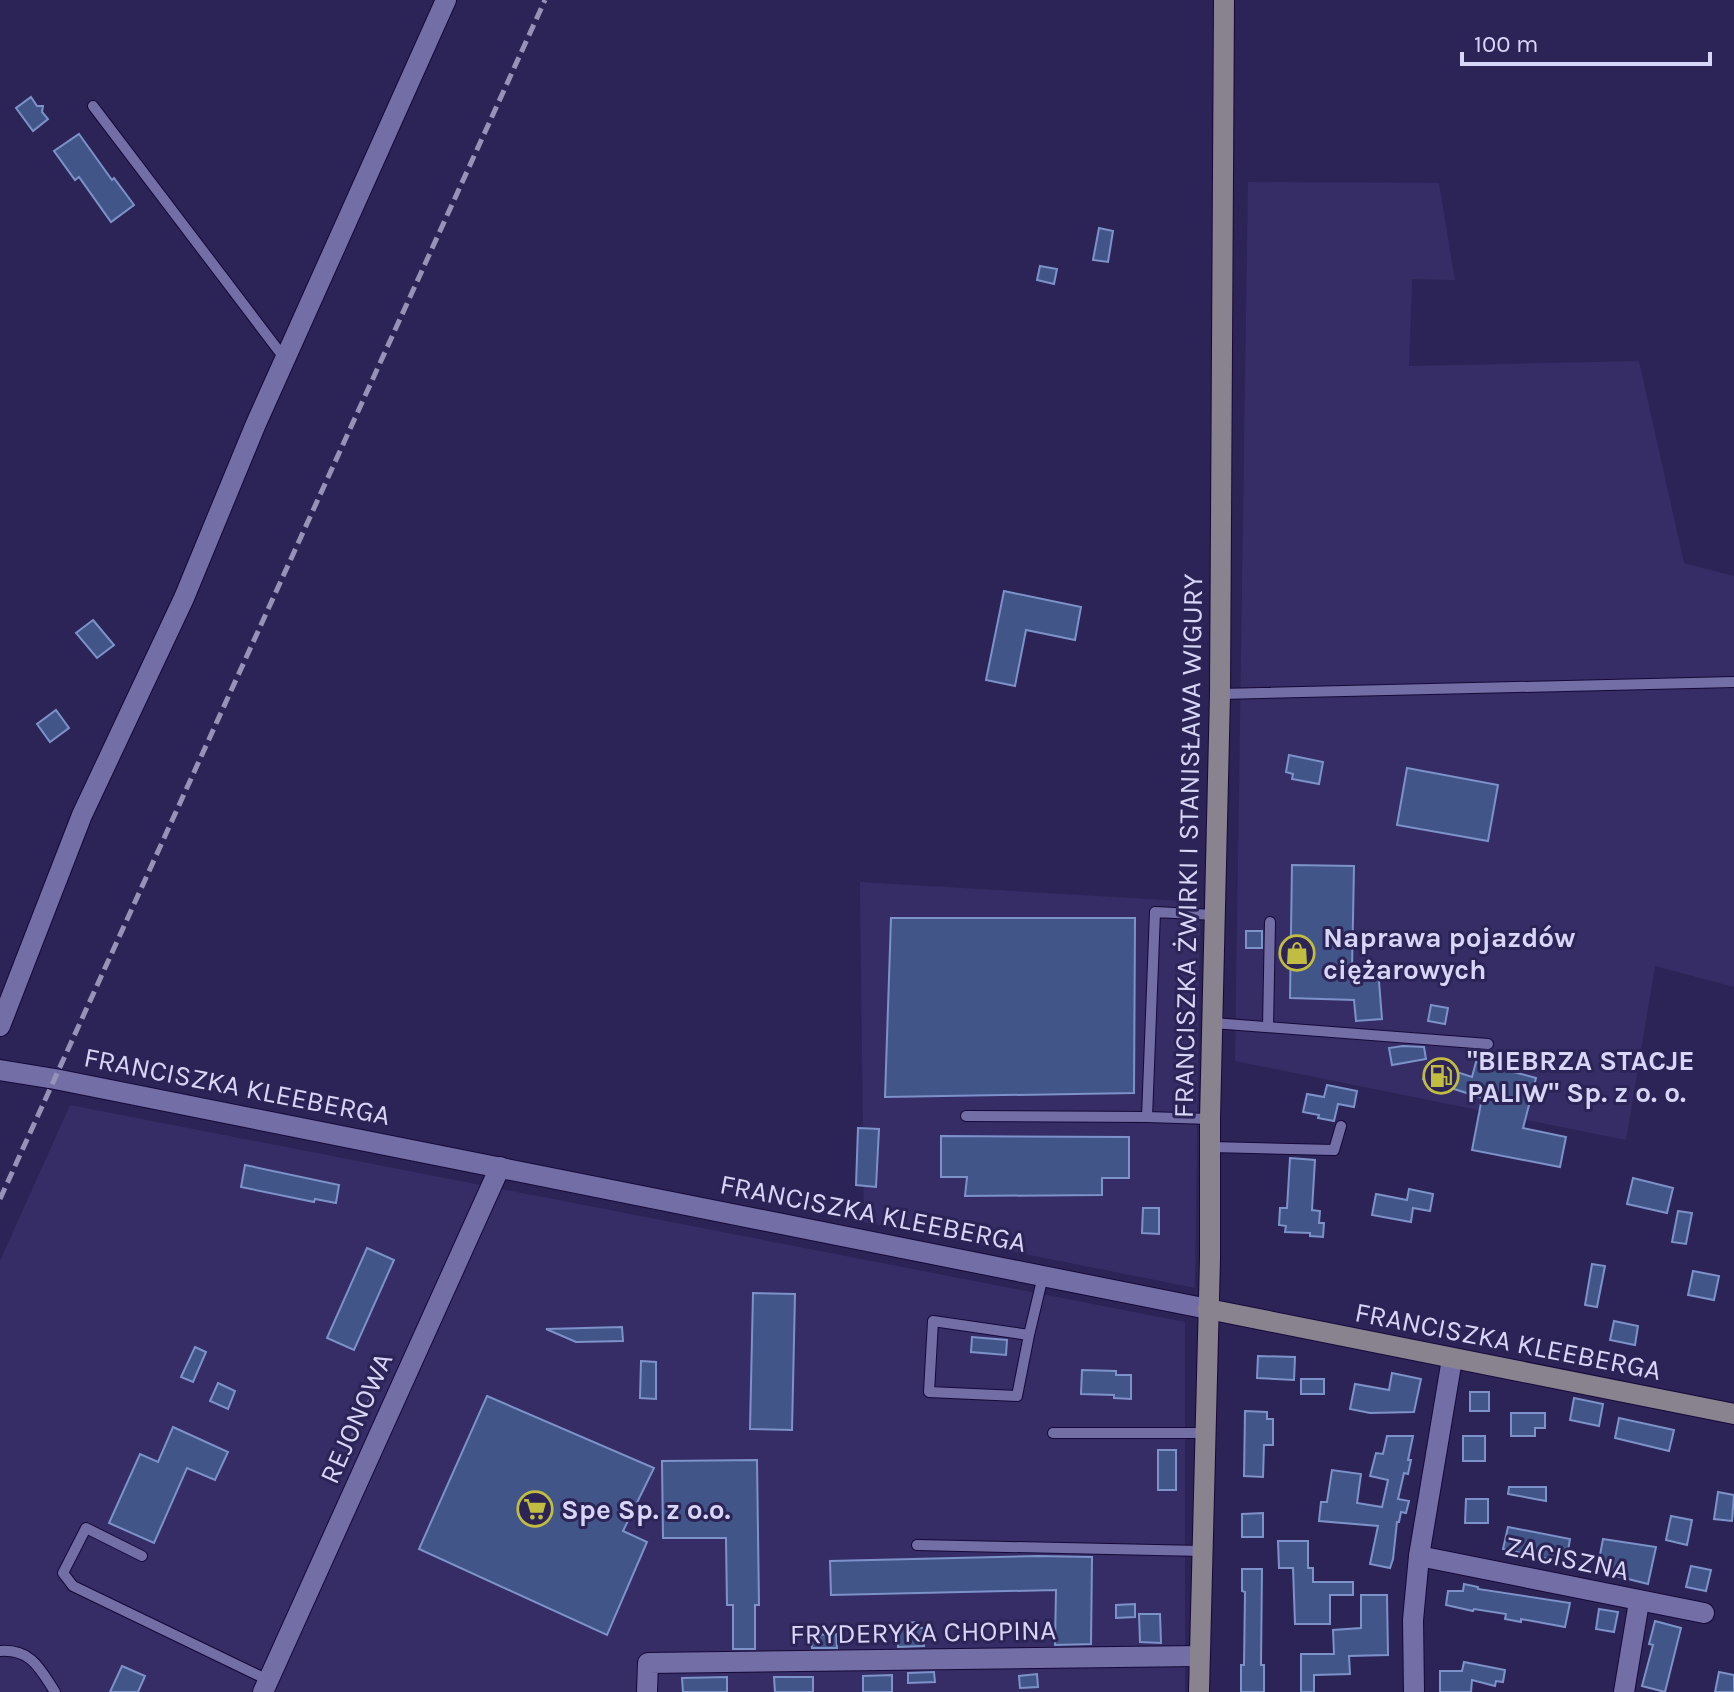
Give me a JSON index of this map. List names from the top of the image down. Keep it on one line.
{"streets":{"street":["FRANCISZKA ŻWIRKI I STANISŁAWA WIGURY","FRANCISZKA KLEEBERGA","REJONOWA","ZACISZNA","FRYDERYKA CHOPINA"]},"crossings":[["FRANCISZKA ŻWIRKI I STANISŁAWA WIGURY","FRANCISZKA KLEEBERGA"],["FRANCISZKA ŻWIRKI I STANISŁAWA WIGURY","FRYDERYKA CHOPINA"],["FRANCISZKA KLEEBERGA","REJONOWA"]],"places":{"shop":["Naprawa pojazdów ciężarowych"],"fuel station":["\"BIEBRZA STACJE PALIW\" Sp. z o. o."],"supermarket":["Spe Sp. z o.o."]},"scale_bar":"100 m"}
